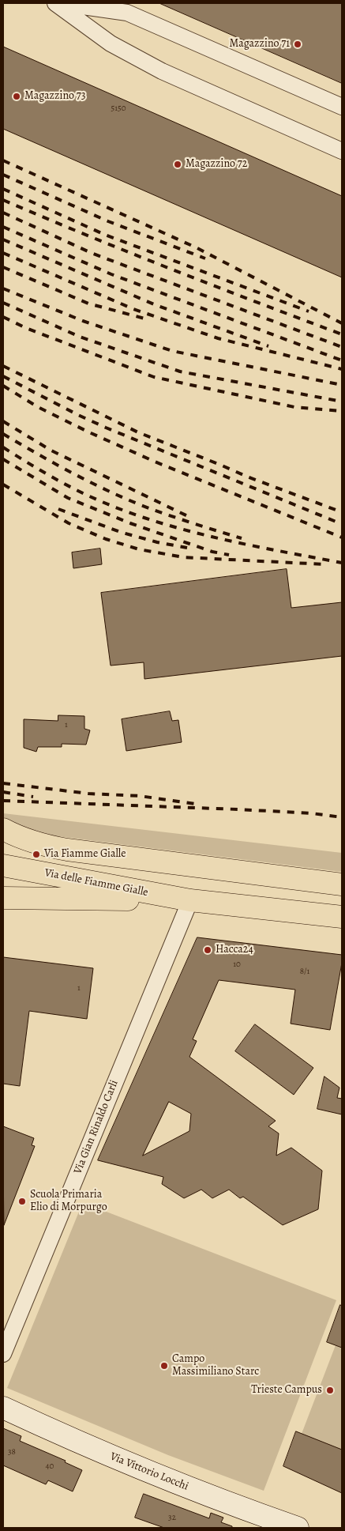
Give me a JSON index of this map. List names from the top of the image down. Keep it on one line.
{"streets":{"main road":["Via delle Fiamme Gialle","Via Vittorio Locchi"],"street":["Via Gian Rinaldo Carli"]},"crossings":[["Via delle Fiamme Gialle","Via Gian Rinaldo Carli"]],"places":["Magazzino 71","Magazzino 73","Magazzino 72","Via Fiamme Gialle","Hacca24","Scuola Primaria Elio di Morpurgo","Campo Massimiliano Starc","Trieste Campus"],"house_numbers":["5150","1","10","8/1","1","38","40","32"]}
